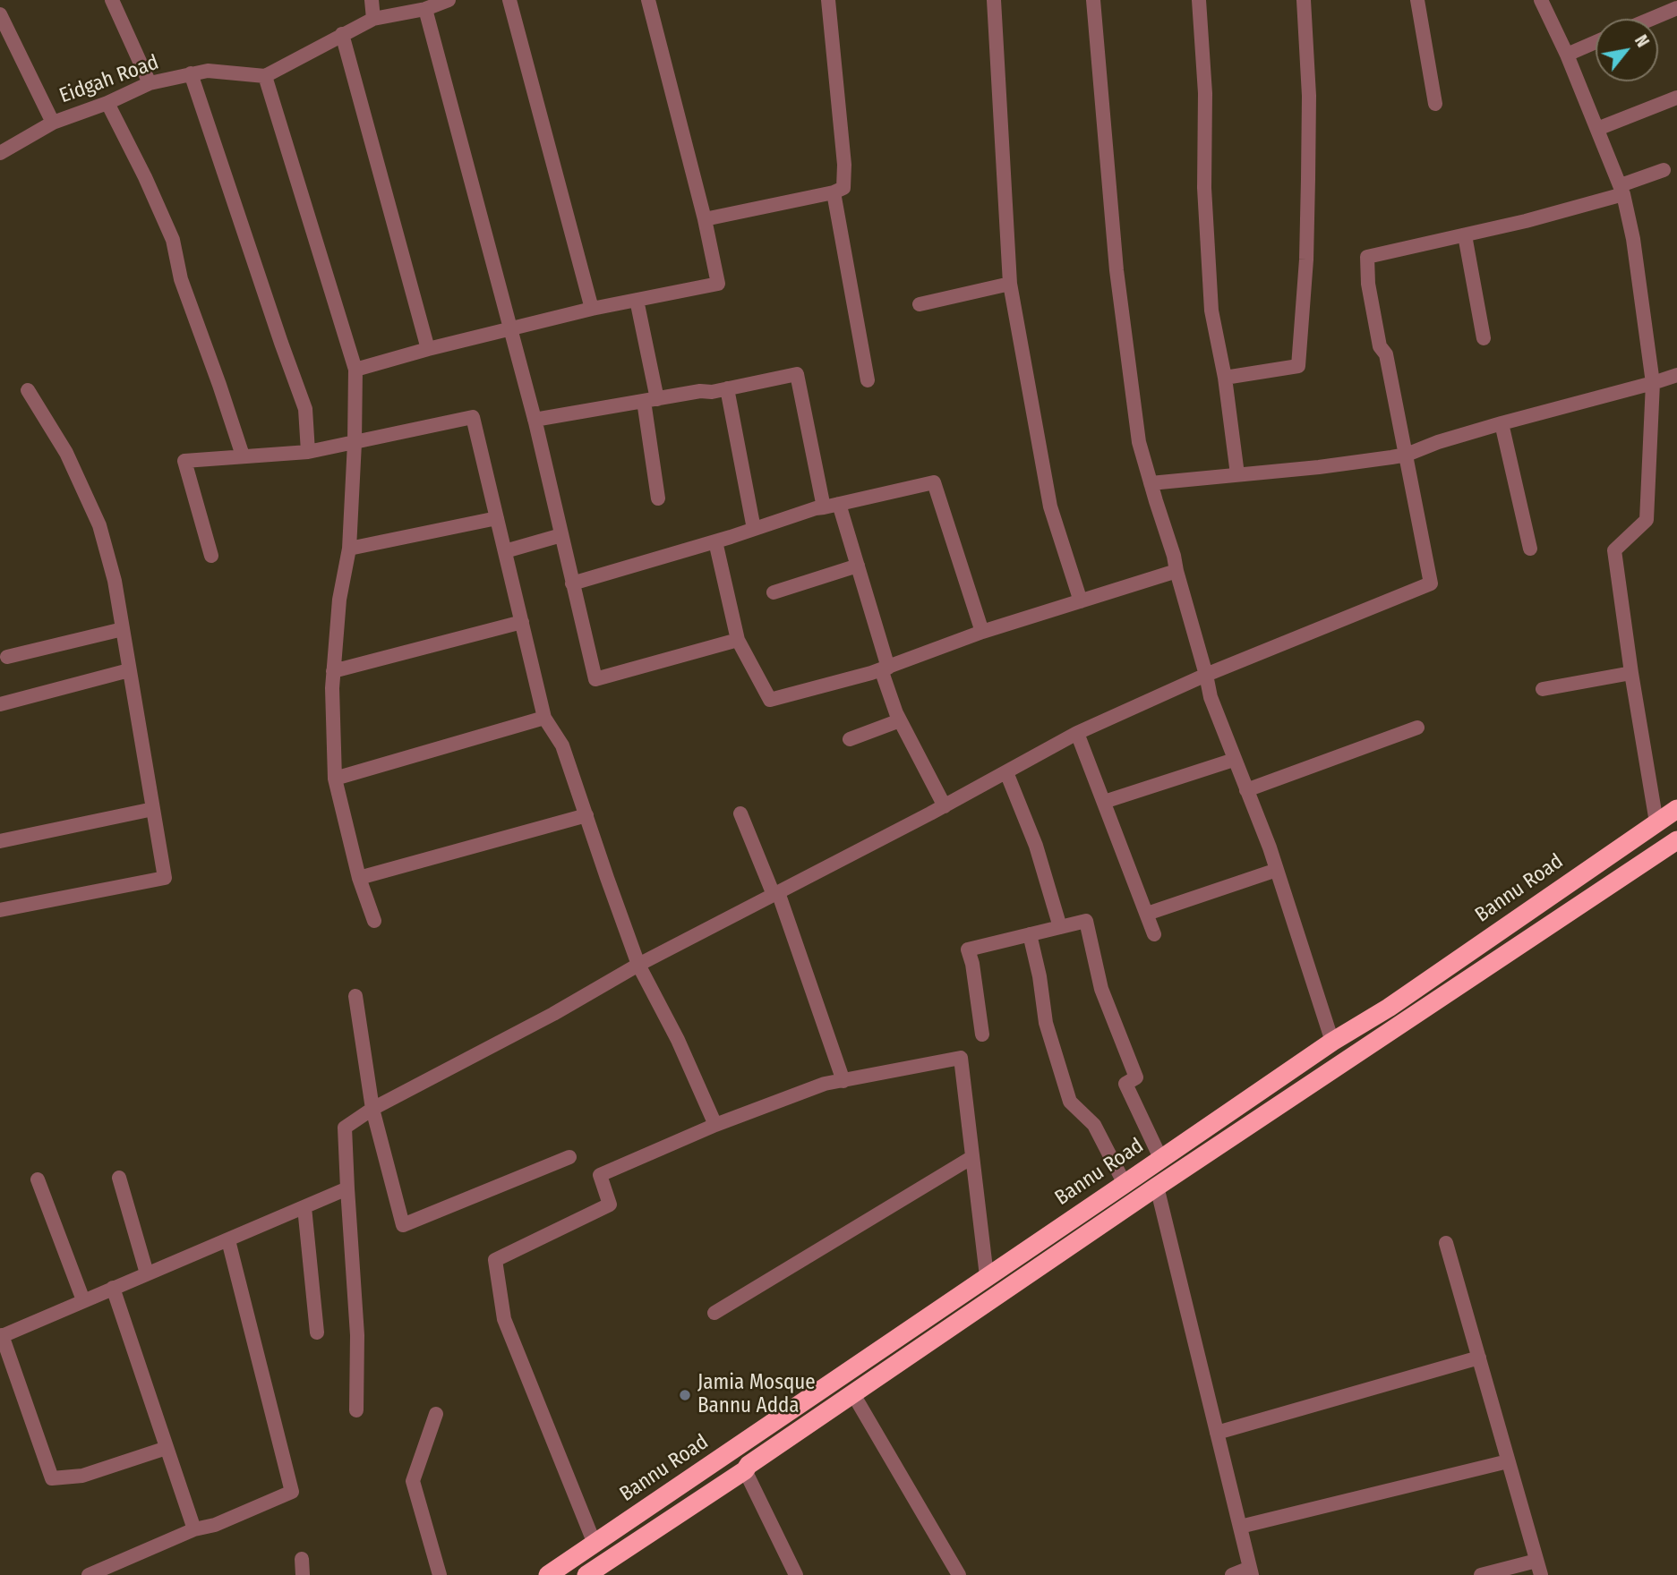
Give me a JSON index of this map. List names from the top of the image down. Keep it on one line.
{"streets":{"highway":["Bannu Road"],"street":["Eidgah Road"]},"places":["Jamia Mosque Bannu Adda"],"north":"top right"}
